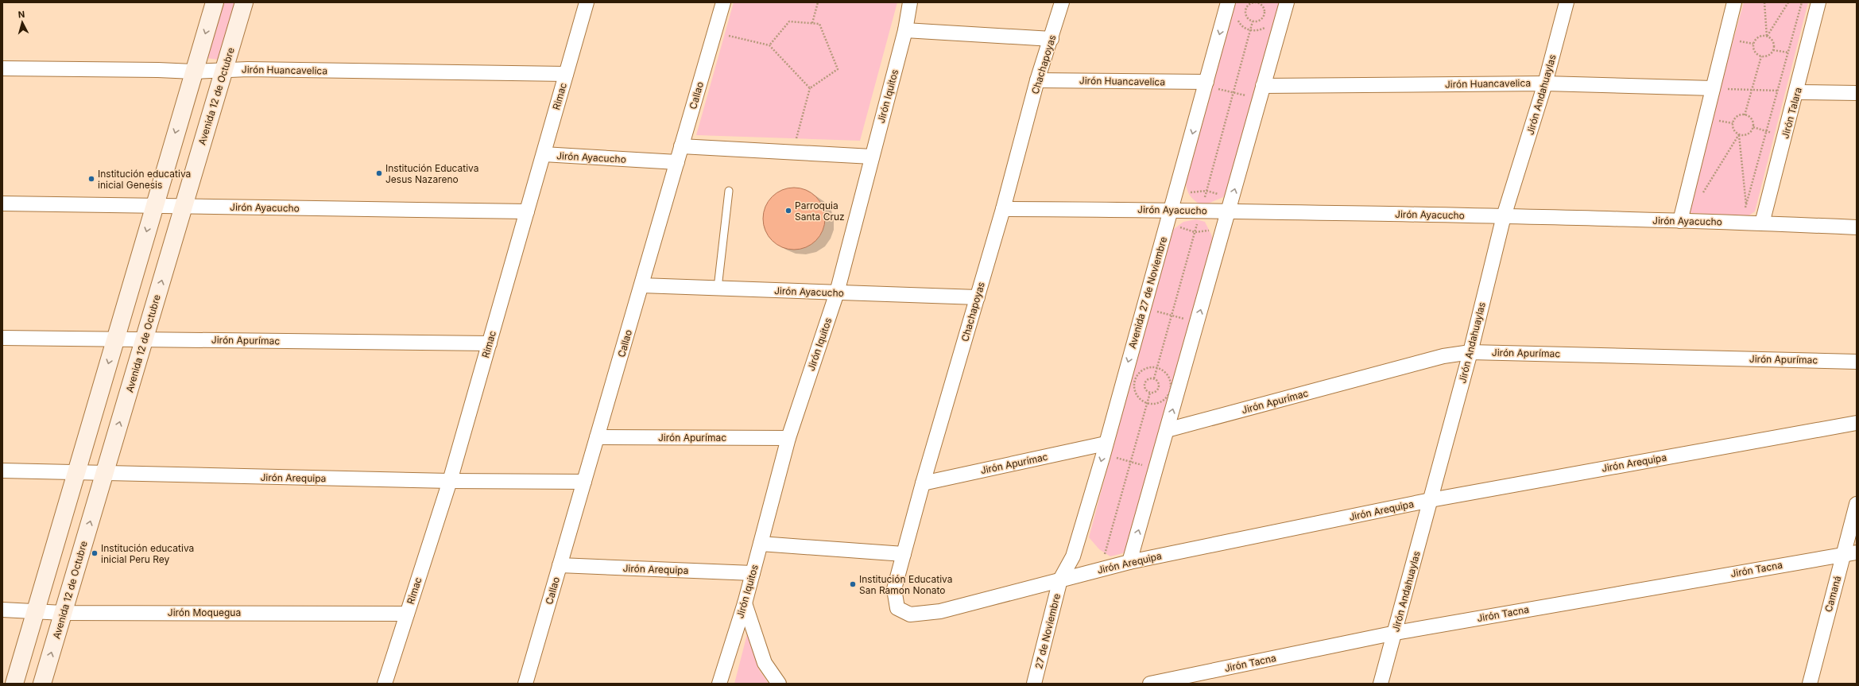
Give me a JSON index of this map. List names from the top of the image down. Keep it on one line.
{"streets":{"main road":["Avenida 12 de Octubre"],"street":["Chachapoyas","Jirón Huancavelica","Jirón Andahuaylas","Callao","Rimac","Jirón Iquitos","Jirón Talara","Jirón Ayacucho","Avenida 27 de Noviembre","Jirón Apurímac","Jirón Arequipa","Jirón Tacna","Camaná","Jirón Moquegua","27 de Noviembre"]},"crossings":[["Chachapoyas","Jirón Huancavelica"],["Chachapoyas","Jirón Ayacucho"],["Chachapoyas","Jirón Apurímac"],["Chachapoyas","Jirón Arequipa"],["Jirón Huancavelica","Jirón Andahuaylas"],["Jirón Huancavelica","Avenida 12 de Octubre"],["Jirón Huancavelica","Rimac"],["Jirón Huancavelica","Avenida 27 de Noviembre"],["Jirón Andahuaylas","Jirón Ayacucho"],["Jirón Andahuaylas","Jirón Apurímac"],["Jirón Andahuaylas","Jirón Arequipa"],["Jirón Andahuaylas","Jirón Tacna"],["Callao","Jirón Ayacucho"],["Callao","Jirón Apurímac"],["Callao","Jirón Arequipa"],["Avenida 12 de Octubre","Jirón Ayacucho"],["Avenida 12 de Octubre","Jirón Apurímac"],["Avenida 12 de Octubre","Jirón Arequipa"],["Avenida 12 de Octubre","Jirón Moquegua"],["Rimac","Jirón Ayacucho"],["Rimac","Jirón Apurímac"],["Rimac","Jirón Arequipa"],["Rimac","Jirón Moquegua"],["Jirón Iquitos","Jirón Ayacucho"],["Jirón Iquitos","Jirón Apurímac"],["Jirón Iquitos","Jirón Arequipa"],["Jirón Talara","Jirón Ayacucho"],["Jirón Ayacucho","Avenida 27 de Noviembre"],["Avenida 27 de Noviembre","Jirón Apurímac"],["Avenida 27 de Noviembre","Jirón Arequipa"],["Avenida 27 de Noviembre","27 de Noviembre"],["Jirón Arequipa","27 de Noviembre"],["Jirón Tacna","Camaná"]],"places":["Institución Educativa Jesus Nazareno","Institución educativa inicial Genesis","Parroquia Santa Cruz","Institución educativa inicial Peru Rey","Institución Educativa San Ramon Nonato"],"north":"top"}
